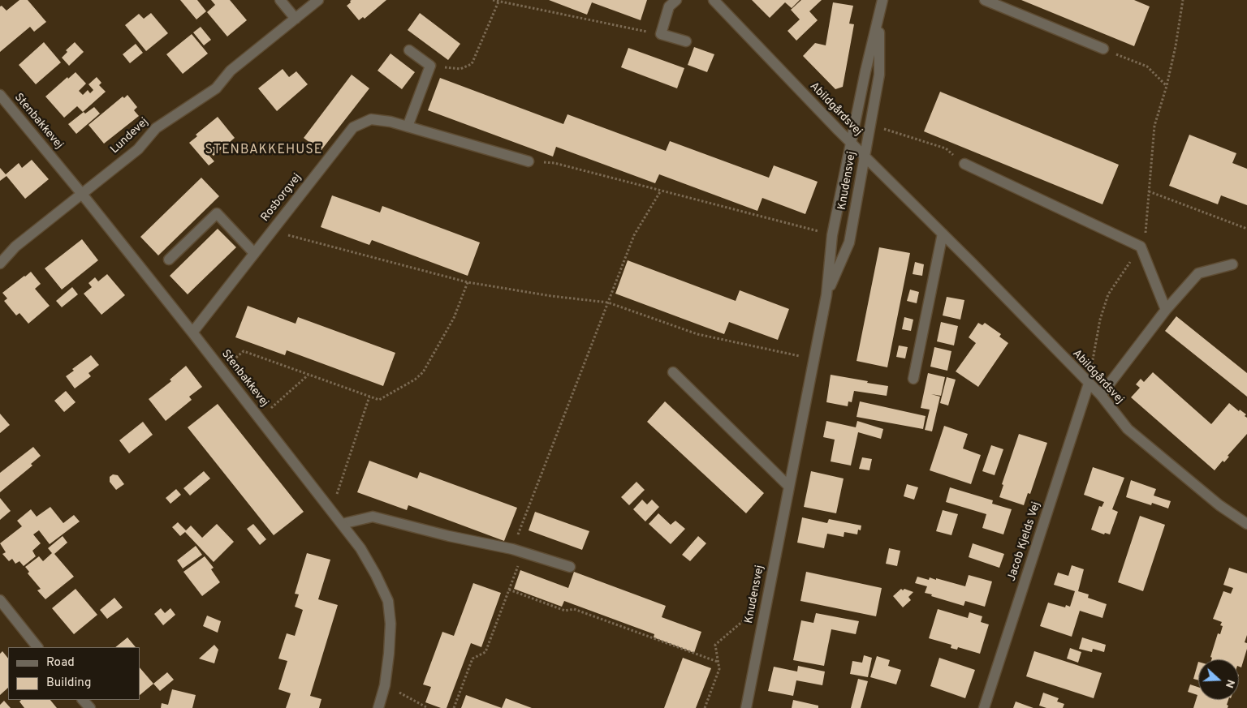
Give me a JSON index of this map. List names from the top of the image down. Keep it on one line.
{"streets":{"street":["Abildgårdsvej","Stenbakkevej","Lundevej","Knudensvej","Rosborgvej","Jacob Kjelds Vej"]},"crossings":[["Abildgårdsvej","Knudensvej"],["Abildgårdsvej","Jacob Kjelds Vej"],["Stenbakkevej","Lundevej"],["Stenbakkevej","Rosborgvej"]],"districts":["STENBAKKEHUSE"],"legend":["Road","Building"],"north":"right"}
